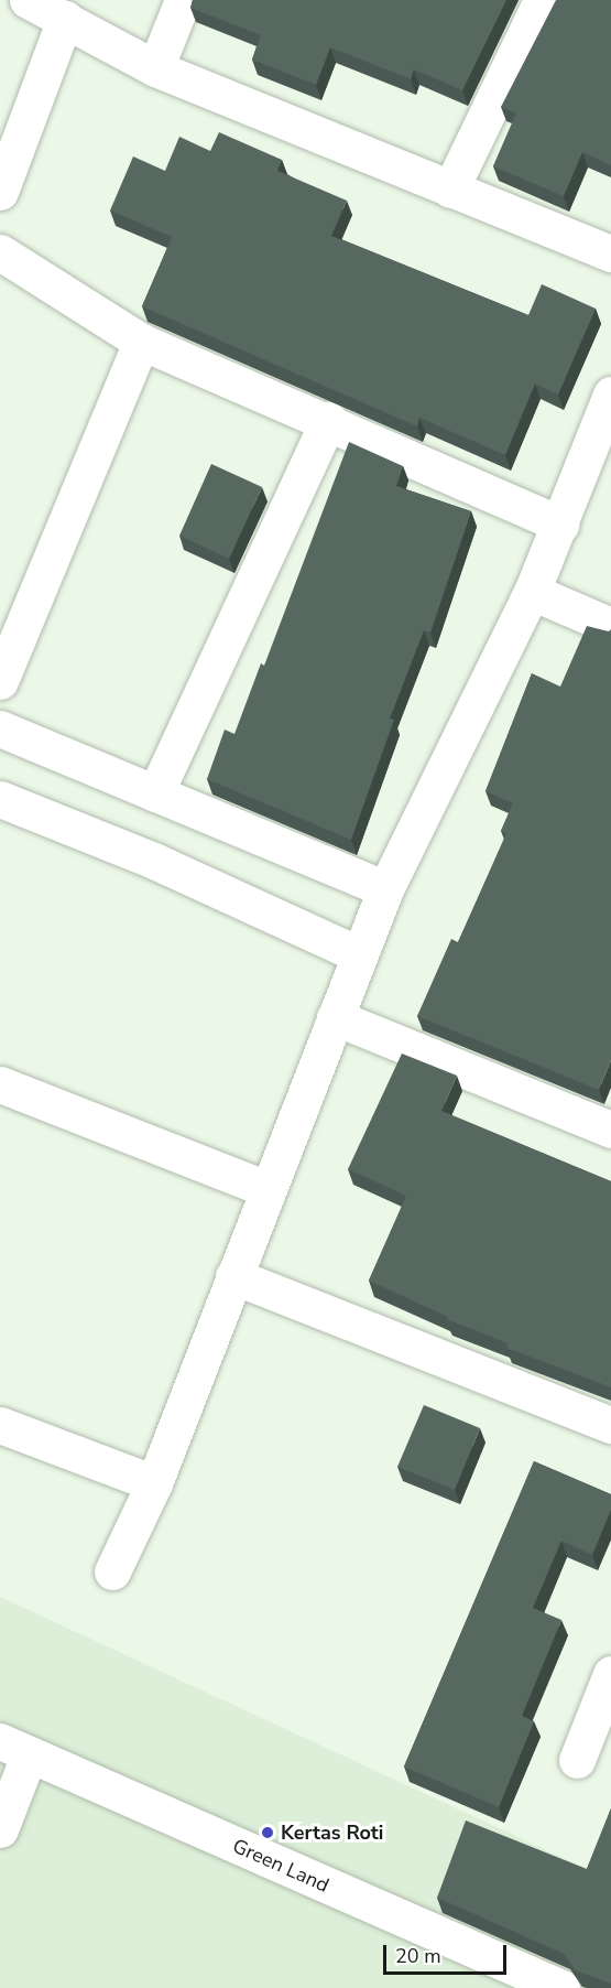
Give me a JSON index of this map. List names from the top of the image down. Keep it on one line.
{"streets":{"street":["Green Land"]},"places":["Kertas Roti"],"scale_bar":"20 m"}
